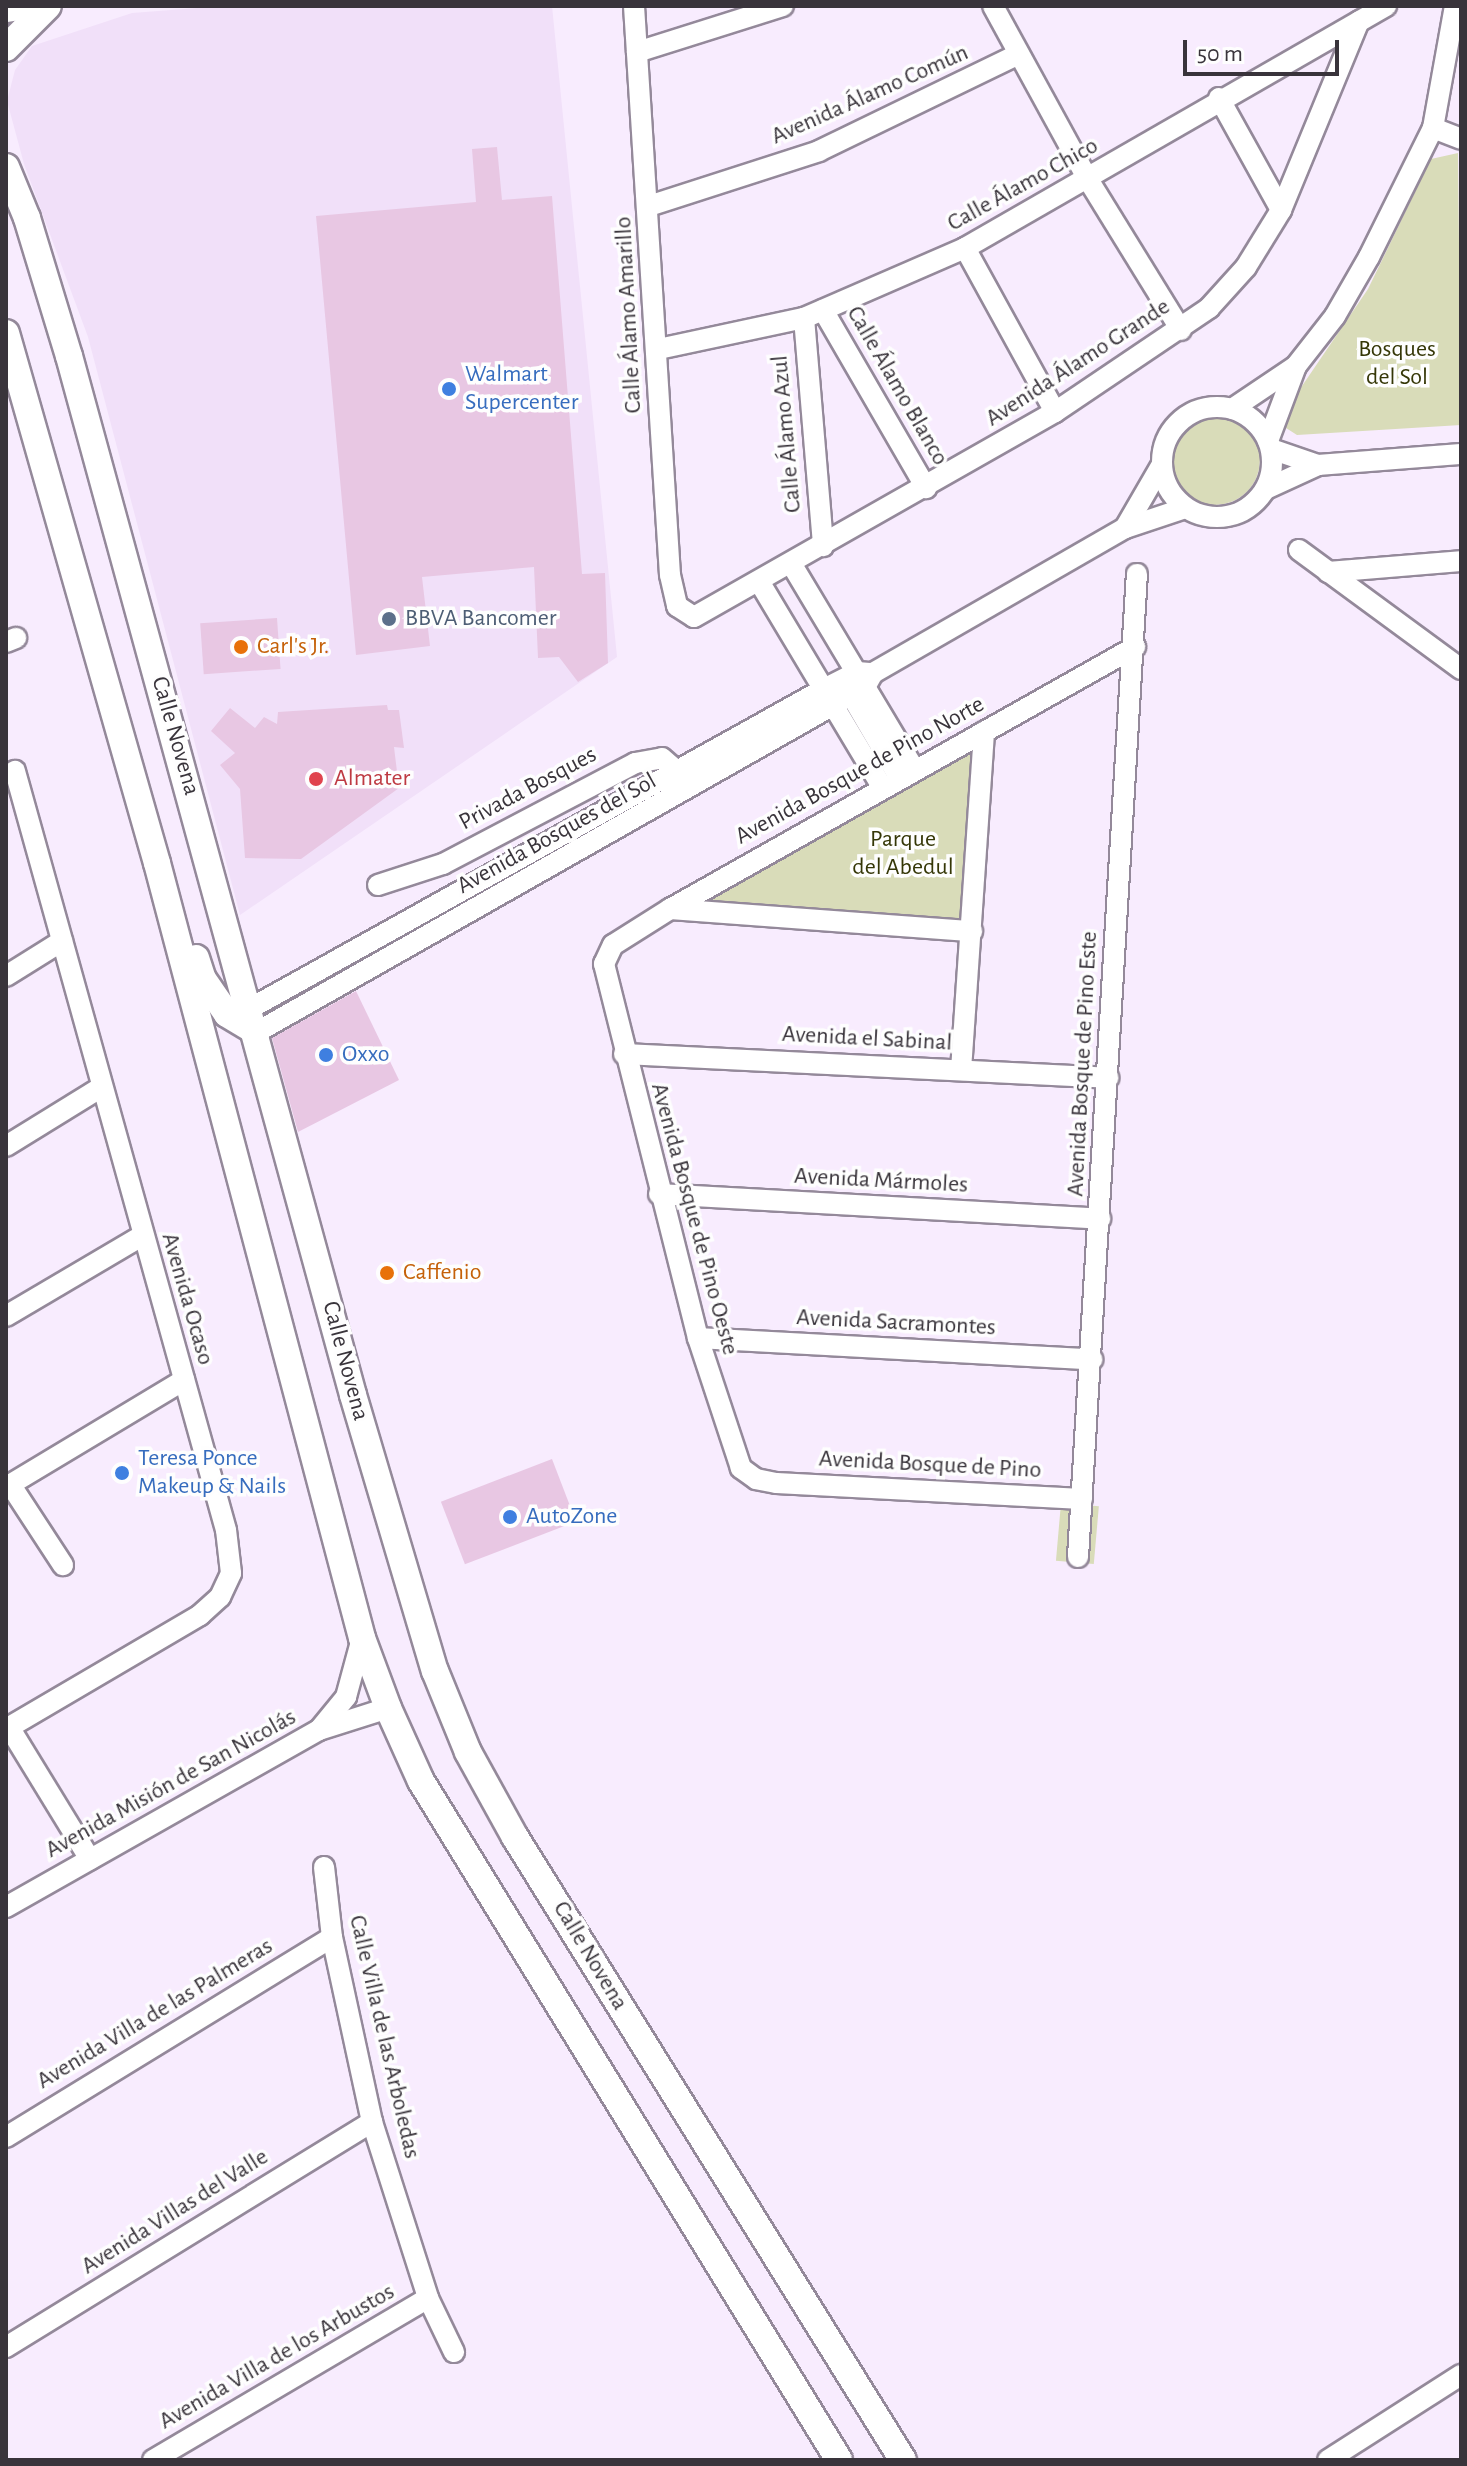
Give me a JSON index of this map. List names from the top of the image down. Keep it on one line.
{"streets":{"main road":["Calle Novena"],"street":["Avenida Álamo Común","Calle Álamo Chico","Calle Álamo Amarillo","Avenida Álamo Grande","Calle Álamo Blanco","Calle Álamo Azul","Avenida Bosque de Pino Norte","Privada Bosques","Avenida Bosques del Sol","Avenida el Sabinal","Avenida Bosque de Pino Este","Avenida Mármoles","Avenida Bosque de Pino Oeste","Avenida Ocaso","Avenida Sacramontes","Avenida Bosque de Pino","Avenida Misión de San Nicolás","Avenida Villa de las Palmeras","Calle Villa de las Arboledas","Avenida Villas del Valle","Avenida Villa de los Arbustos"]},"crossings":[["Avenida Álamo Común","Calle Álamo Amarillo"],["Calle Álamo Chico","Calle Álamo Amarillo"],["Calle Álamo Chico","Avenida Álamo Grande"],["Calle Álamo Chico","Calle Álamo Blanco"],["Calle Álamo Chico","Calle Álamo Azul"],["Calle Álamo Amarillo","Avenida Álamo Grande"],["Avenida Álamo Grande","Calle Álamo Blanco"],["Avenida Álamo Grande","Calle Álamo Azul"],["Calle Novena","Avenida Bosques del Sol"],["Avenida Bosque de Pino Norte","Avenida Bosque de Pino Este"],["Avenida Bosque de Pino Norte","Avenida Bosque de Pino Oeste"],["Privada Bosques","Avenida Bosques del Sol"],["Avenida el Sabinal","Avenida Bosque de Pino Este"],["Avenida el Sabinal","Avenida Bosque de Pino Oeste"],["Avenida Bosque de Pino Este","Avenida Mármoles"],["Avenida Bosque de Pino Este","Avenida Sacramontes"],["Avenida Bosque de Pino Este","Avenida Bosque de Pino"],["Avenida Mármoles","Avenida Bosque de Pino Oeste"],["Avenida Bosque de Pino Oeste","Avenida Sacramontes"],["Avenida Bosque de Pino Oeste","Avenida Bosque de Pino"],["Avenida Villa de las Palmeras","Calle Villa de las Arboledas"],["Calle Villa de las Arboledas","Avenida Villas del Valle"],["Calle Villa de las Arboledas","Avenida Villa de los Arbustos"]],"parks":["Bosques del Sol","Parque del Abedul"],"places":["Walmart Supercenter","BBVA Bancomer","Carl's Jr.","Almater","Oxxo","Caffenio","Teresa Ponce Makeup & Nails","AutoZone"],"scale_bar":"50 m"}
